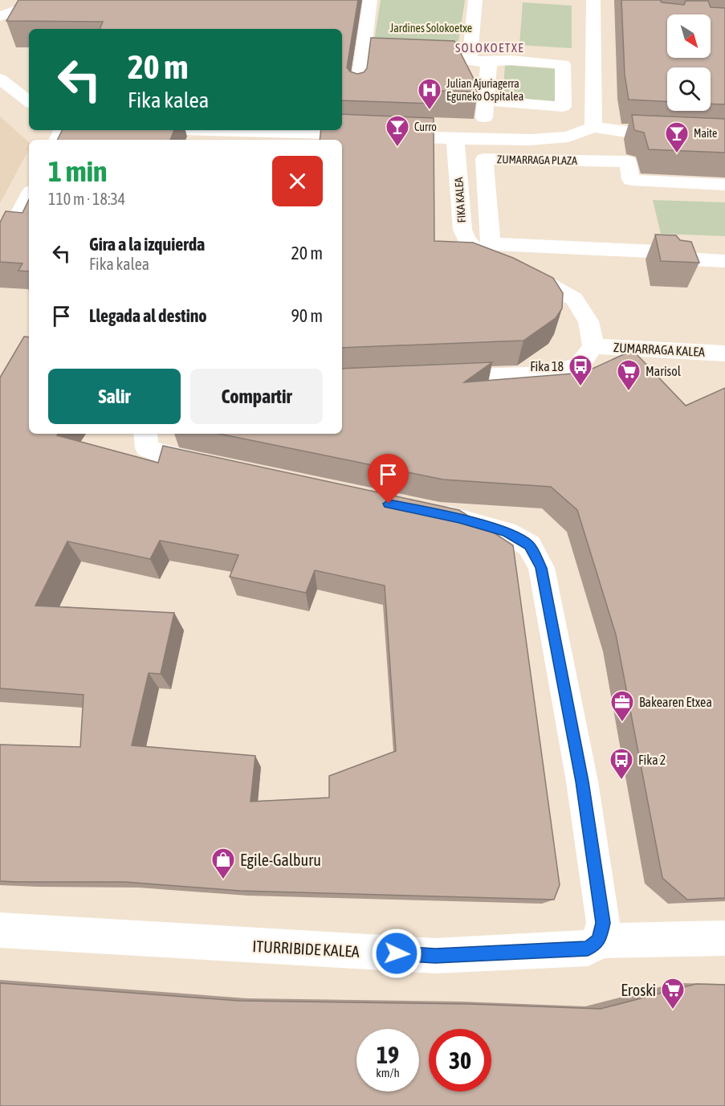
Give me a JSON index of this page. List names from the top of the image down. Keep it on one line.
{"streets":{"street":["ZUMARRAGA PLAZA","FIKA KALEA","ZUMARRAGA KALEA","ITURRIBIDE KALEA"]},"crossings":[["FIKA KALEA","ZUMARRAGA KALEA"]],"districts":["SOLOKOETXE"],"parks":["Jardines Solokoetxe"],"places":{"hospital":["Julian Ajuriagerra Eguneko Ospitalea"],"bar":["Curro","Maite"],"bus stop":["Fika 18","Fika 2"],"supermarket":["Marisol","Eroski"],"office":["Bakearen Etxea"],"shop":["Egile-Galburu"]},"north":"bottom right","page":{"turn":["20 m","Fika kalea"],"heading":["1 min","110 m · 18:34"],"list":[{"name":"Gira a la izquierda","note":"Fika kalea","value":"20 m"},{"name":"Llegada al destino","value":"90 m"}],"buttons":["Salir","Compartir"],"speed":"19 km/h","limit":"30"}}
